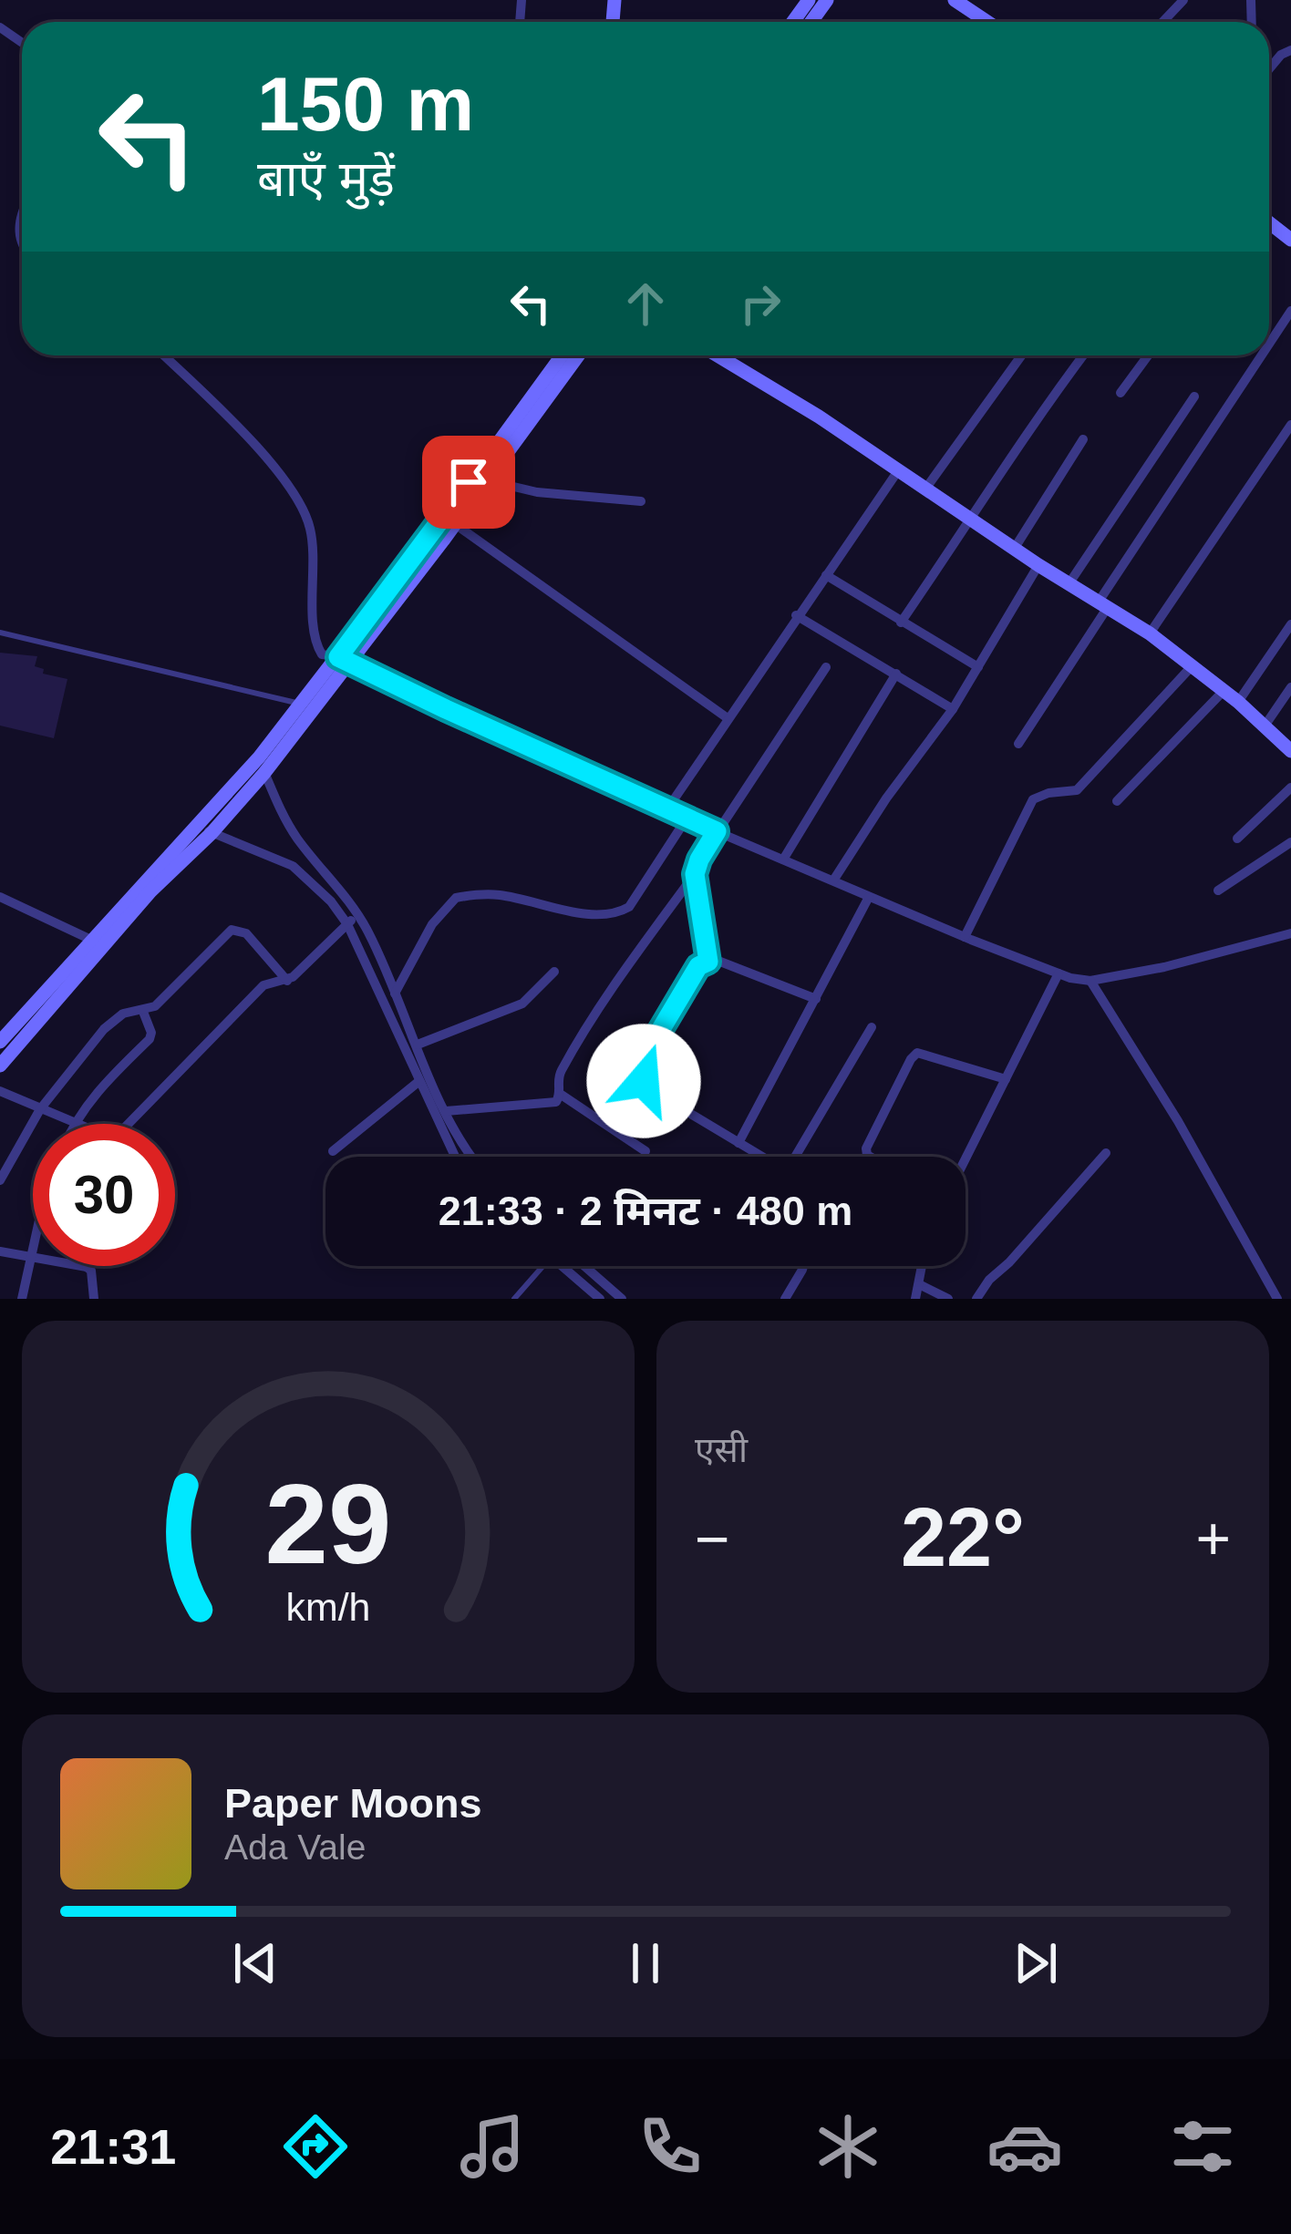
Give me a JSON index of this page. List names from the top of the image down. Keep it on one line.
{"page":{"turn":["150 m","बाएँ मुड़ें"],"limit":"30","trip":"21:33 · 2 मिनट · 480 m","tile":"एसी","heat":["−","22°","+"],"song":["Paper Moons","Ada Vale"],"tabs":"21:31","gauge":["29","km/h"]}}
